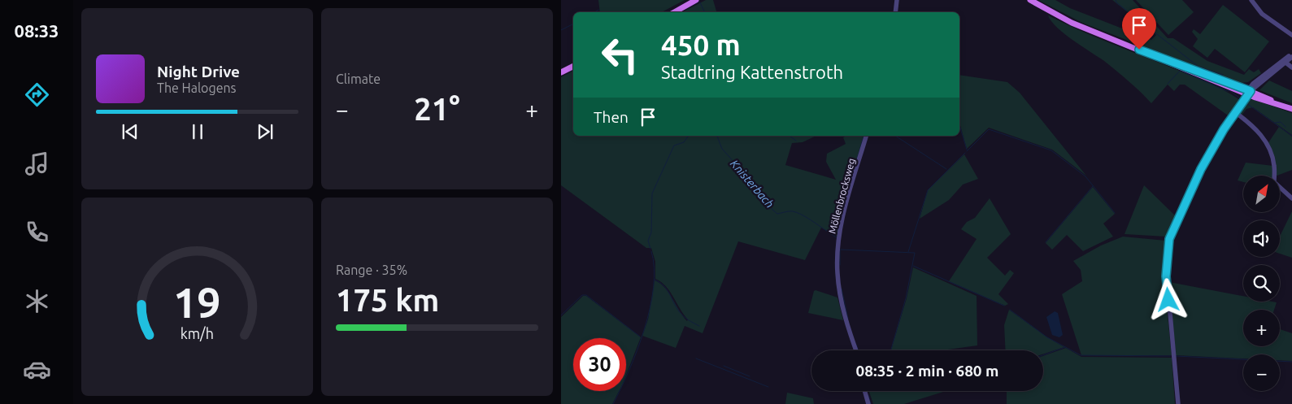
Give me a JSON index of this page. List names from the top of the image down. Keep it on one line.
{"streets":{"street":["Möllenbrocksweg"]},"water":["Knisterbach"],"north":"top right","page":{"tabs":"08:33","tile":["Climate",["Range · 35%","175 km"]],"turn":["450 m","Stadtring Kattenstroth"],"song":["Night Drive","The Halogens"],"heat":["−","21°","+"],"then":"Then","map_buttons":["+","−"],"limit":"30","trip":"08:35 · 2 min · 680 m","gauge":["19","km/h"]}}
